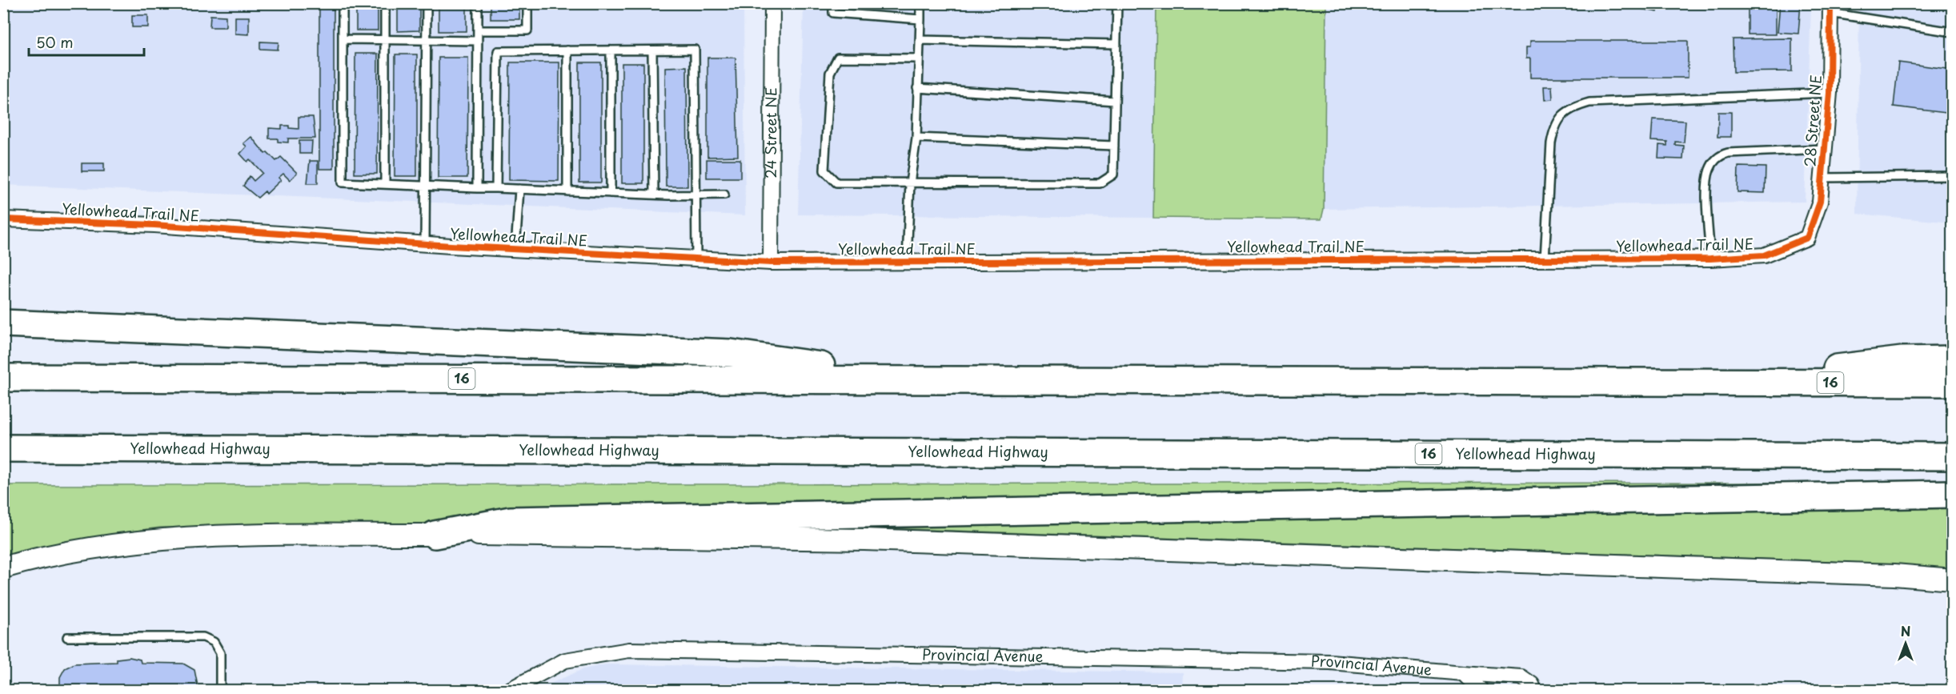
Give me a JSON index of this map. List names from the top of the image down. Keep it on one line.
{"streets":{"highway":["16","Yellowhead Highway"],"street":["28 Street NE","24 Street NE","Yellowhead Trail NE","Provincial Avenue"]},"crossings":[["28 Street NE","Yellowhead Trail NE"],["24 Street NE","Yellowhead Trail NE"]],"scale_bar":"50 m","north":"top"}
